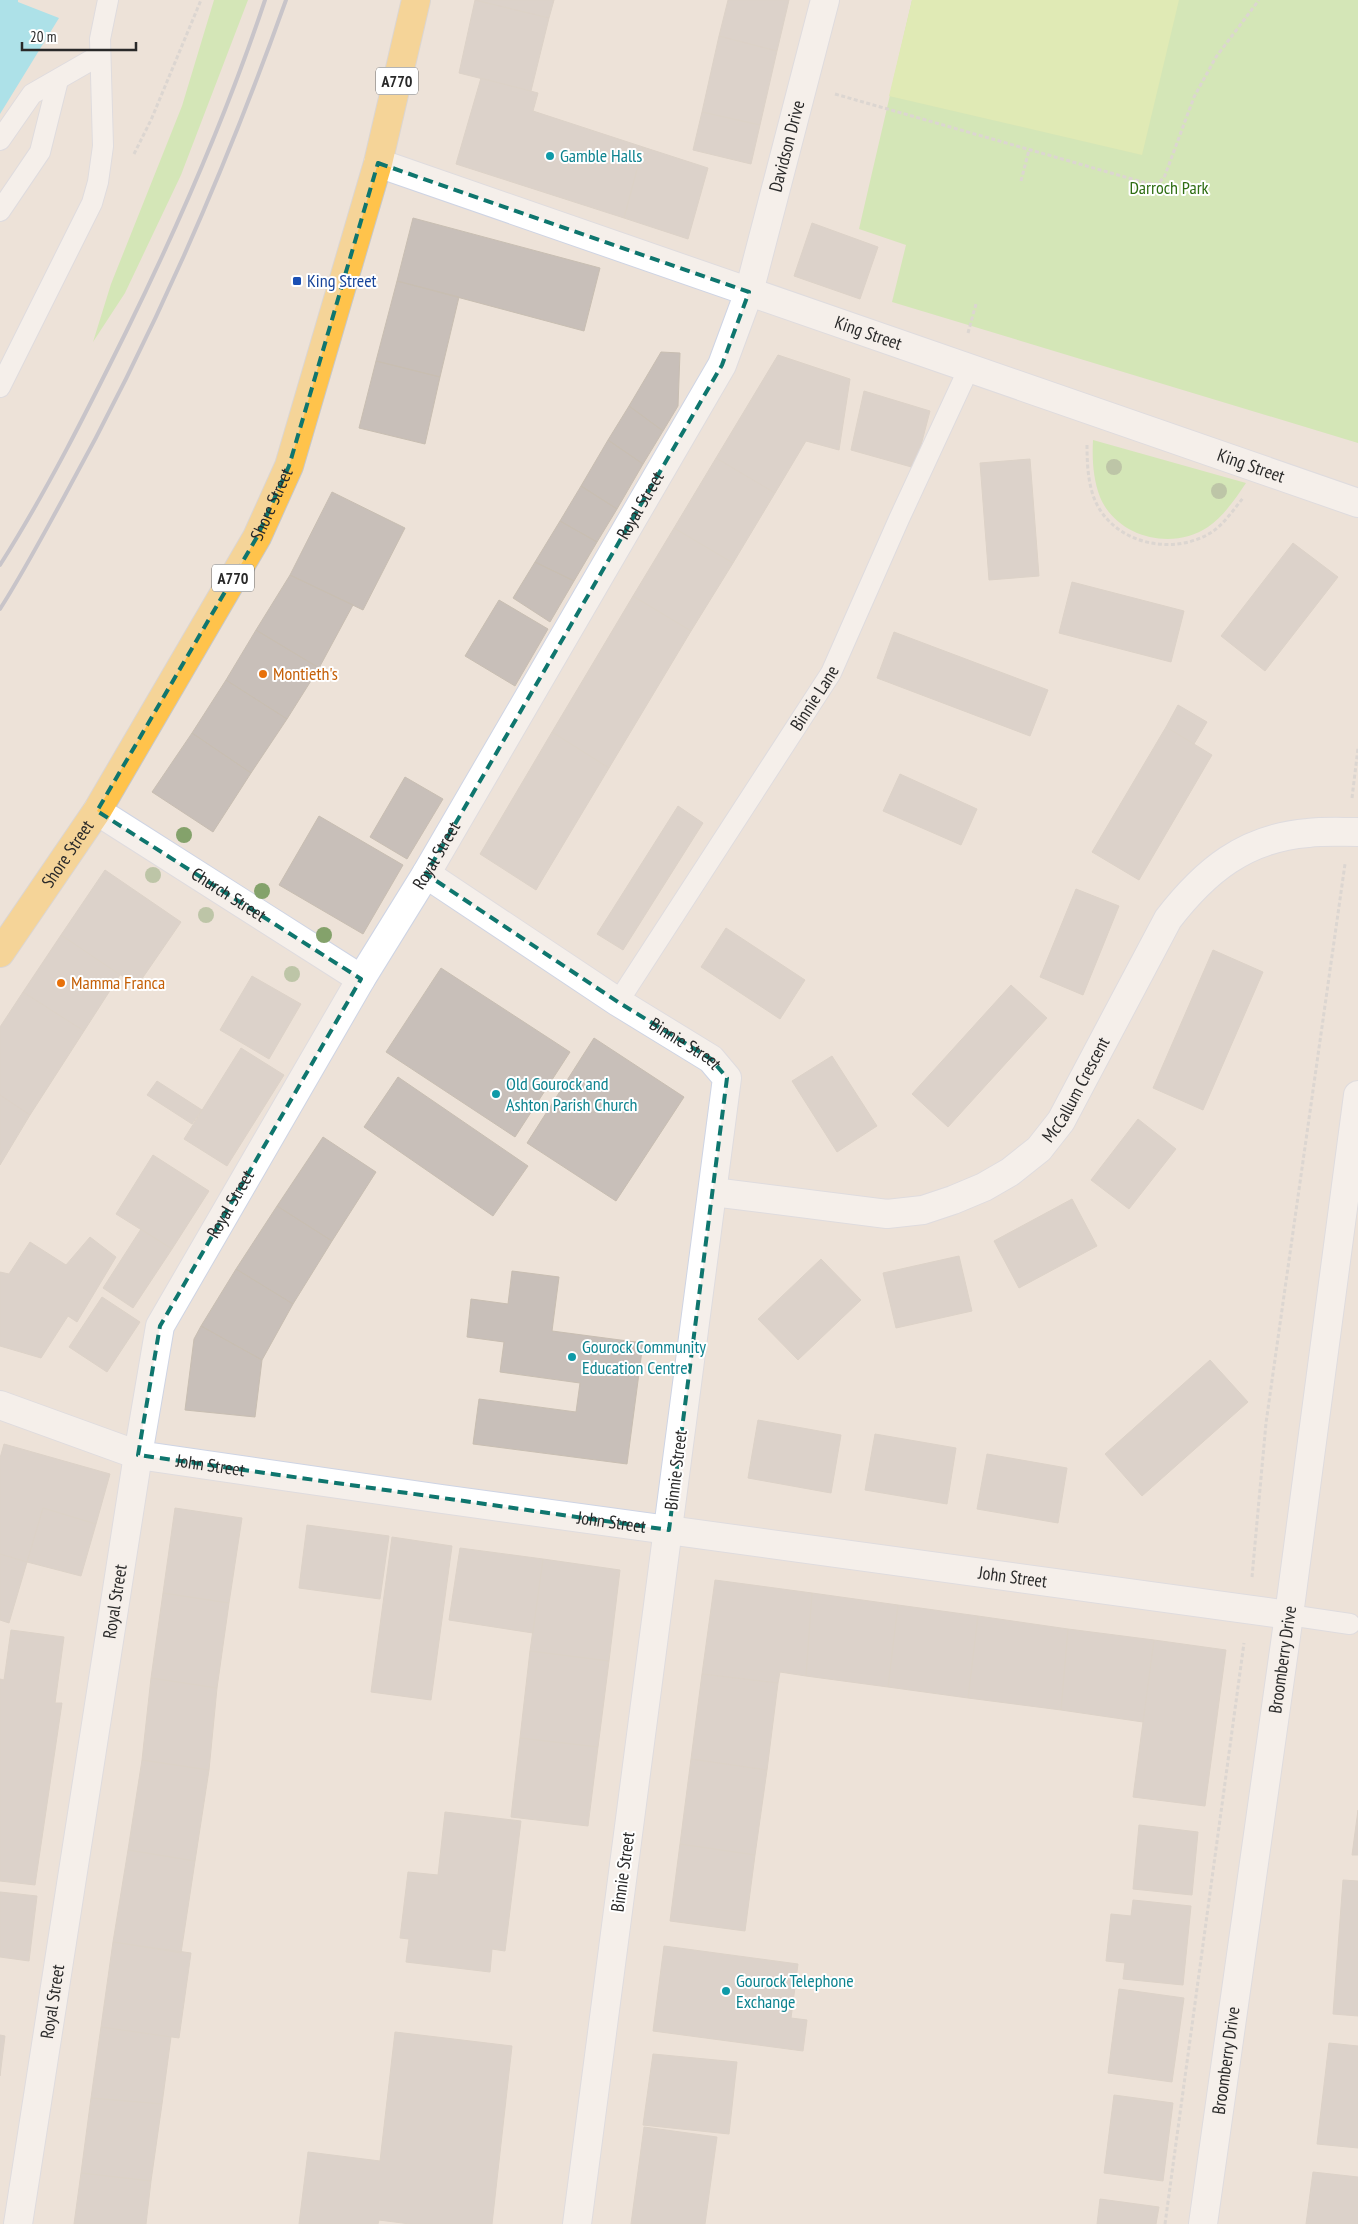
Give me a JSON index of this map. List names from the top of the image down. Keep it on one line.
{"streets":{"main road":["A770","Shore Street"],"street":["Davidson Drive","King Street","Royal Street","Church Street","Binnie Street","McCallum Crescent","John Street","Broomberry Drive"],"lane":["Binnie Lane"]},"crossings":[["Davidson Drive","King Street"],["Davidson Drive","Royal Street"],["King Street","Shore Street"],["King Street","Royal Street"],["King Street","Binnie Lane"],["Shore Street","Church Street"],["Royal Street","Church Street"],["Royal Street","Binnie Street"],["Royal Street","John Street"],["Binnie Lane","Binnie Street"],["Binnie Street","McCallum Crescent"],["Binnie Street","John Street"],["John Street","Broomberry Drive"]],"parks":["Darroch Park"],"places":{"other":["Gamble Halls","Montieth's","Mamma Franca","Old Gourock and Ashton Parish Church","Gourock Community Education Centre","Gourock Telephone Exchange"],"transit":["King Street"]},"scale_bar":"20 m"}
